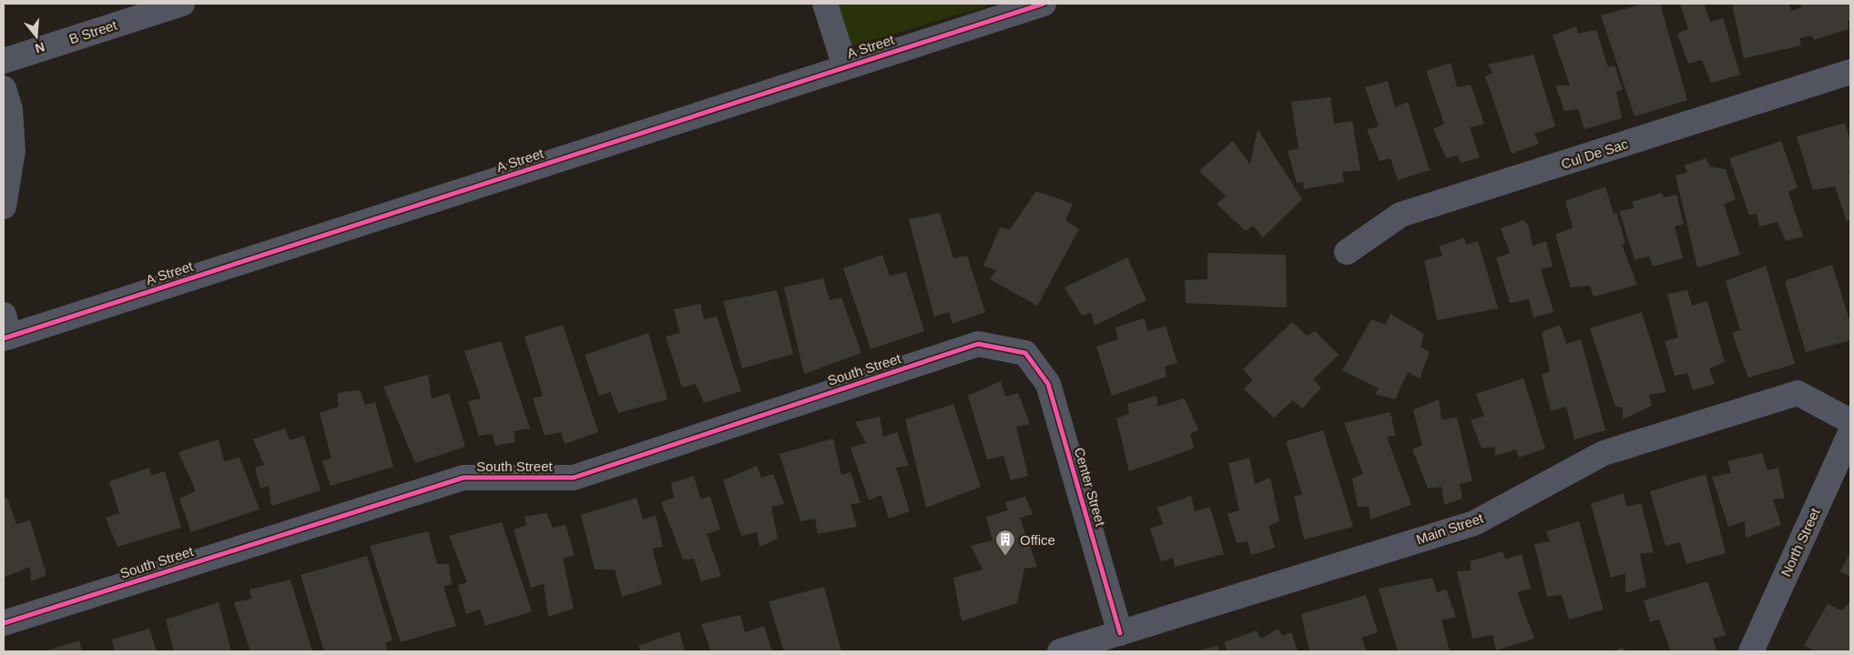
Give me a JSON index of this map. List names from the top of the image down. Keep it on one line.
{"streets":{"street":["B Street","A Street","Cul De Sac","South Street","Center Street","Main Street","North Street"]},"crossings":[["South Street","Center Street"],["Center Street","Main Street"]],"places":{"building":["Office"]},"north":"bottom"}
